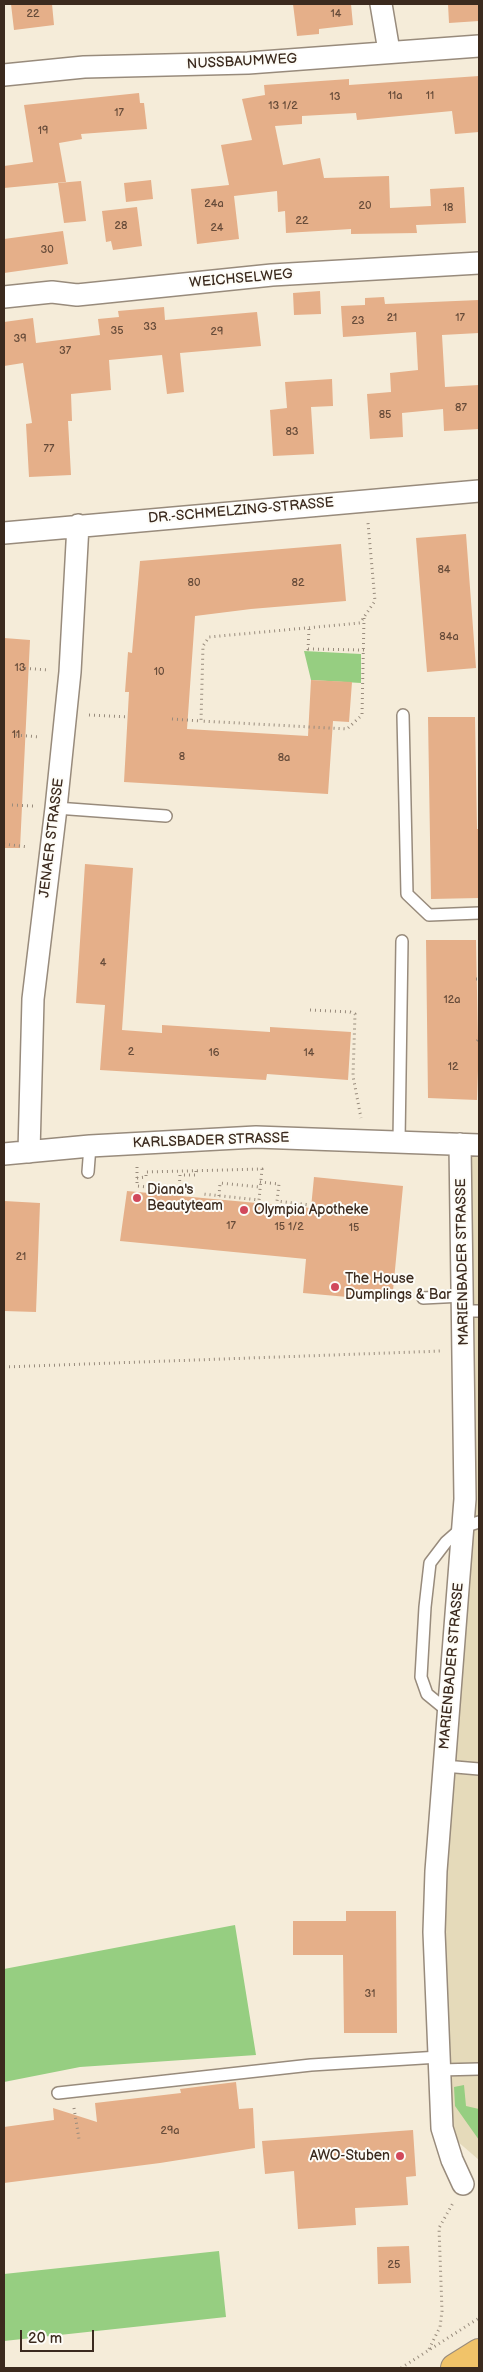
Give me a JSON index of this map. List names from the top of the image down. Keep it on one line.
{"streets":{"street":["NUSSBAUMWEG","WEICHSELWEG","DR.-SCHMELZING-STRASSE","JENAER STRASSE","KARLSBADER STRASSE","MARIENBADER STRASSE"]},"crossings":[["DR.-SCHMELZING-STRASSE","JENAER STRASSE"],["JENAER STRASSE","KARLSBADER STRASSE"],["KARLSBADER STRASSE","MARIENBADER STRASSE"]],"places":["Diana's Beautyteam","Olympia Apotheke","The House Dumplings & Bar","AWO-Stuben"],"house_numbers":["22","14","11a","11","13","13 1/2","17","19","24a","20","18","22","28","24","30","21","17","23","33","35","29","39","37","87","85","83","77","84","80","82","84a","13","10","11","8","8a","4","12a","2","16","14","12","17","15 1/2","15","21","31","29a","25"],"scale_bar":"20 m"}
